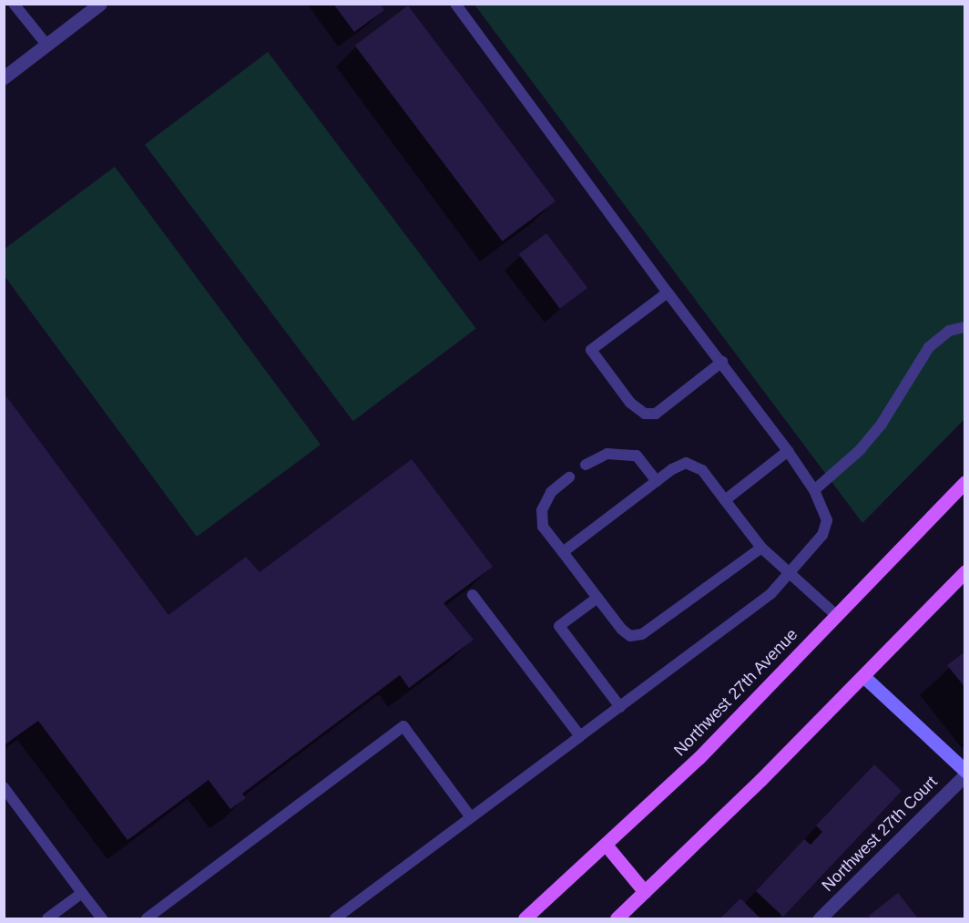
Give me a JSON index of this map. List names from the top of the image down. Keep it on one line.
{"streets":{"main road":["Northwest 27th Avenue"],"street":["Northwest 27th Court"]}}
